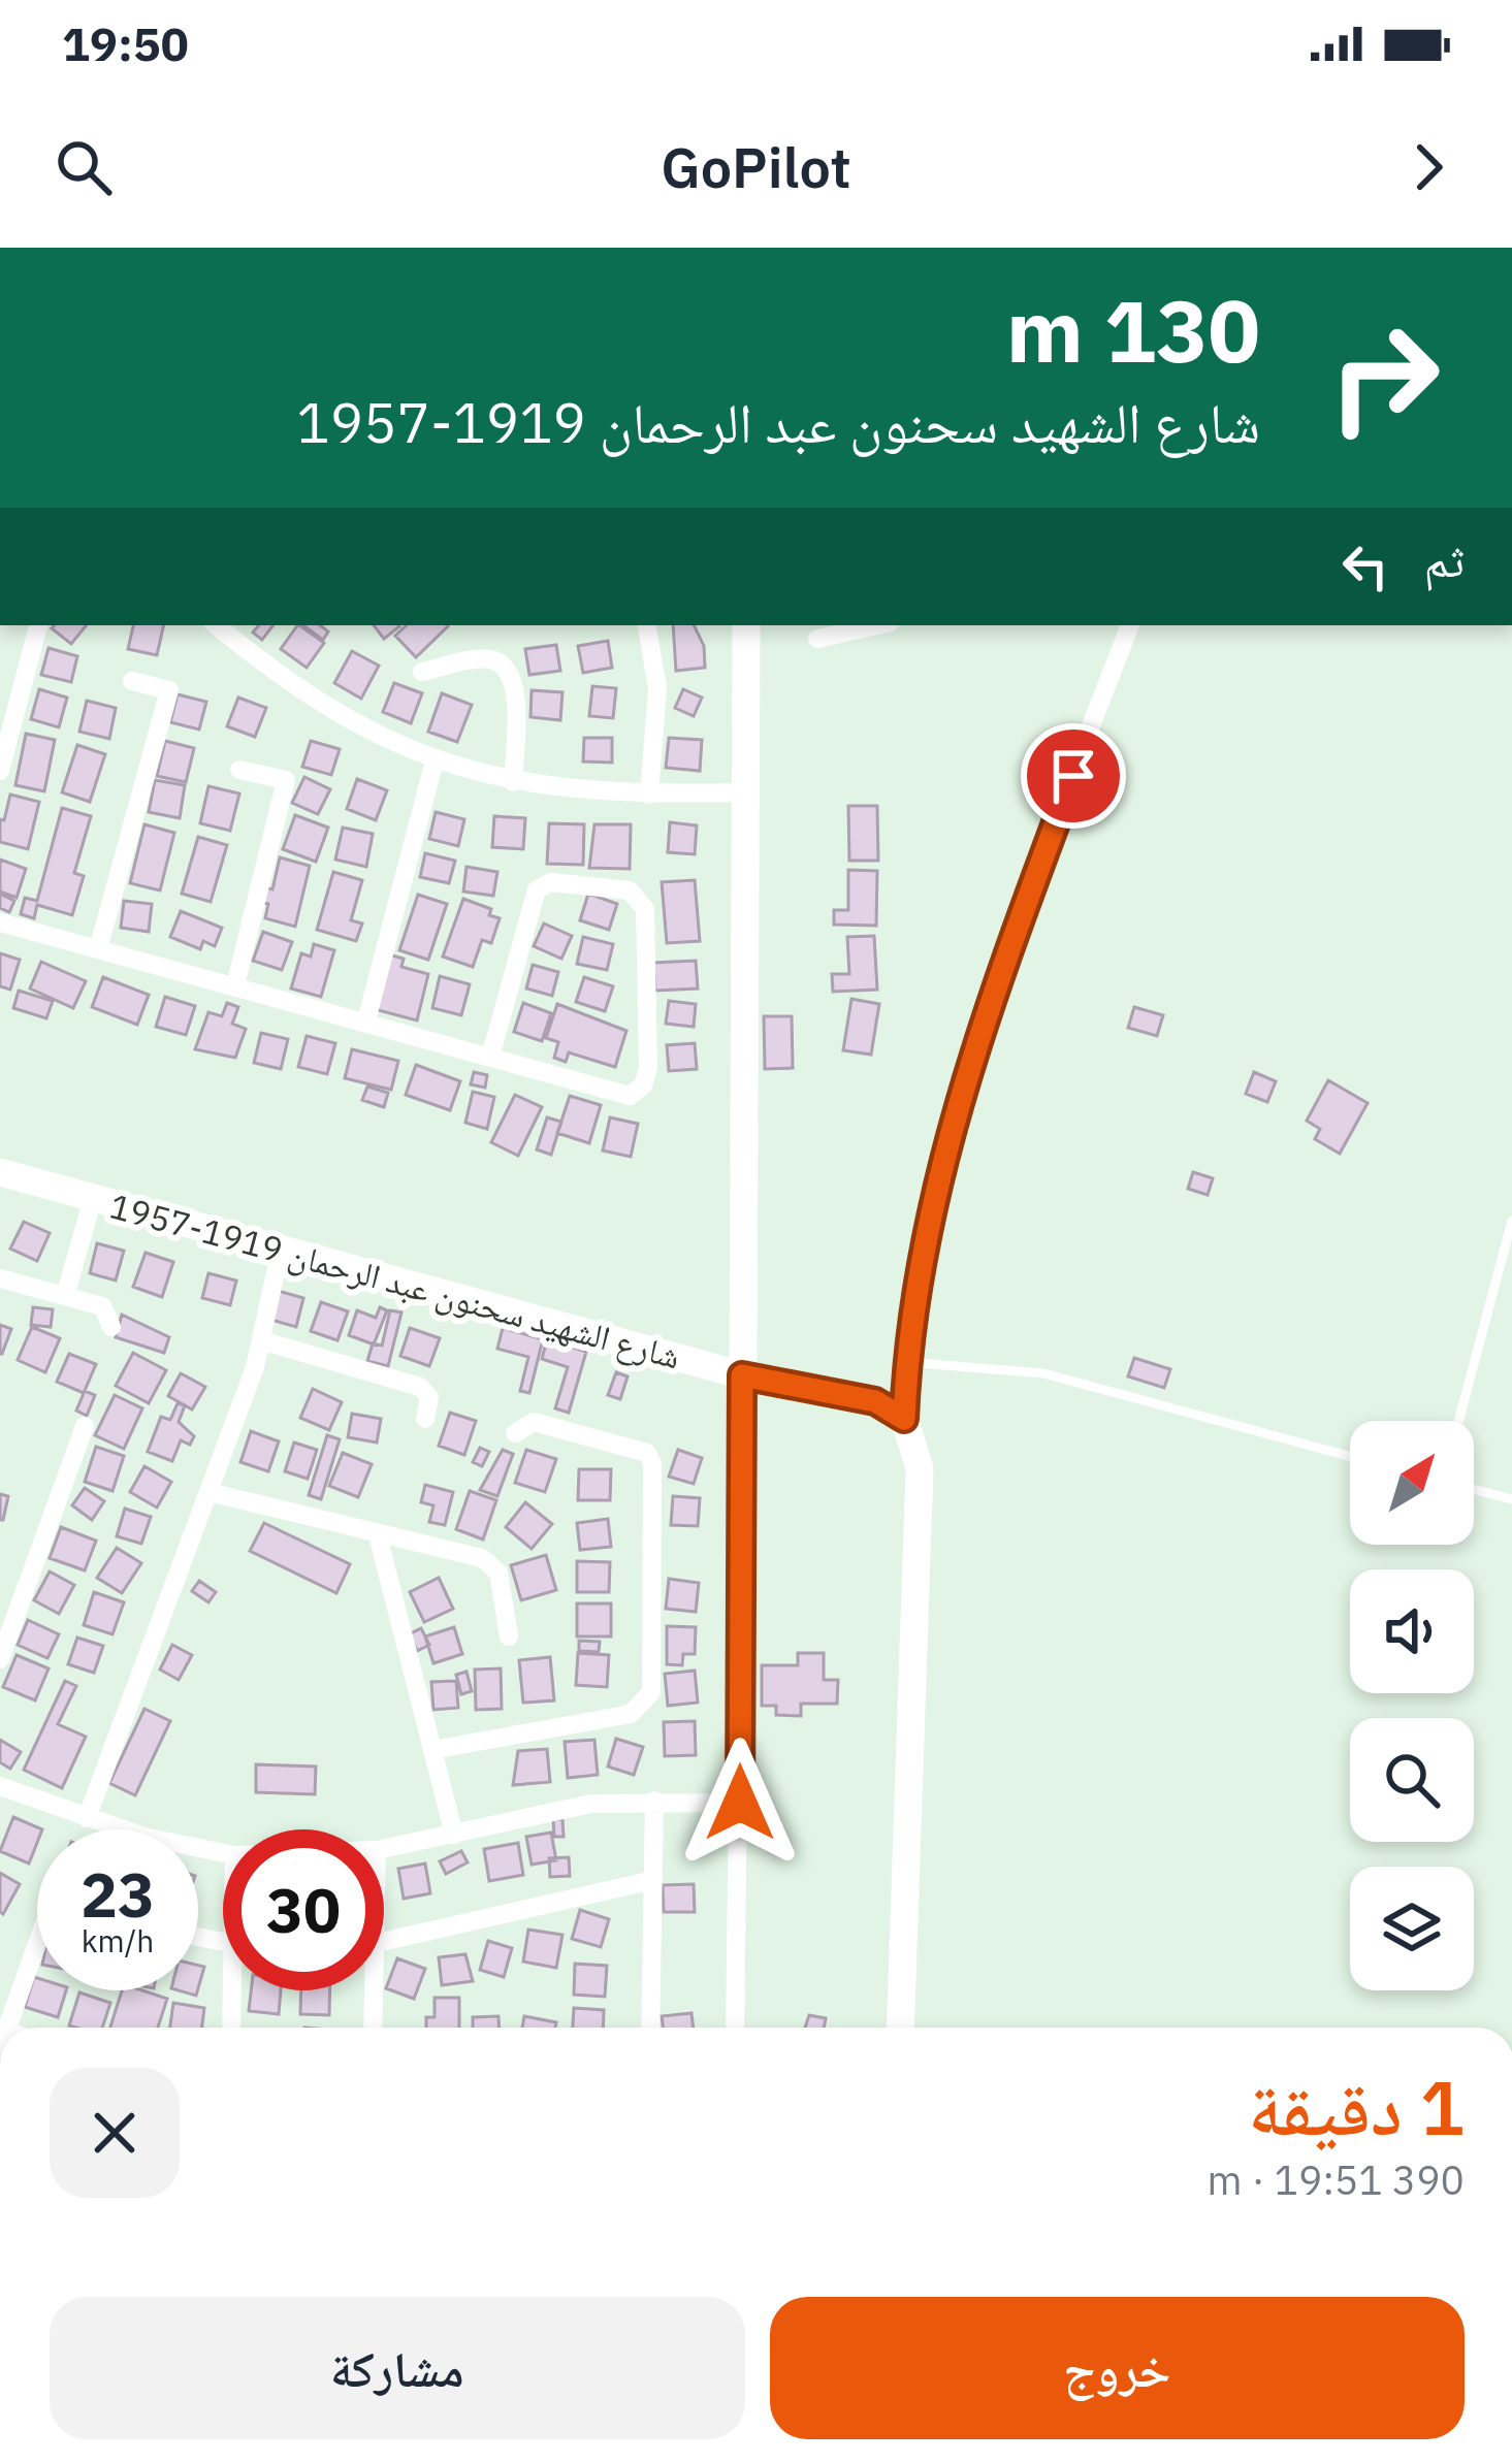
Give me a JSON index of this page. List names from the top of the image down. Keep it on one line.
{"streets":{"street":["شارع الشهيد سحنون عبد الرحمان 1919-1957"]},"north":"top right","page":{"status":"19:50","header":"GoPilot","turn":["130 m","شارع الشهيد سحنون عبد الرحمان 1919-1957"],"then":"ثم","speed":"23 km/h","limit":"30","heading":["1 دقيقة","390 m · 19:51"],"buttons":["خروج","مشاركة"]}}
